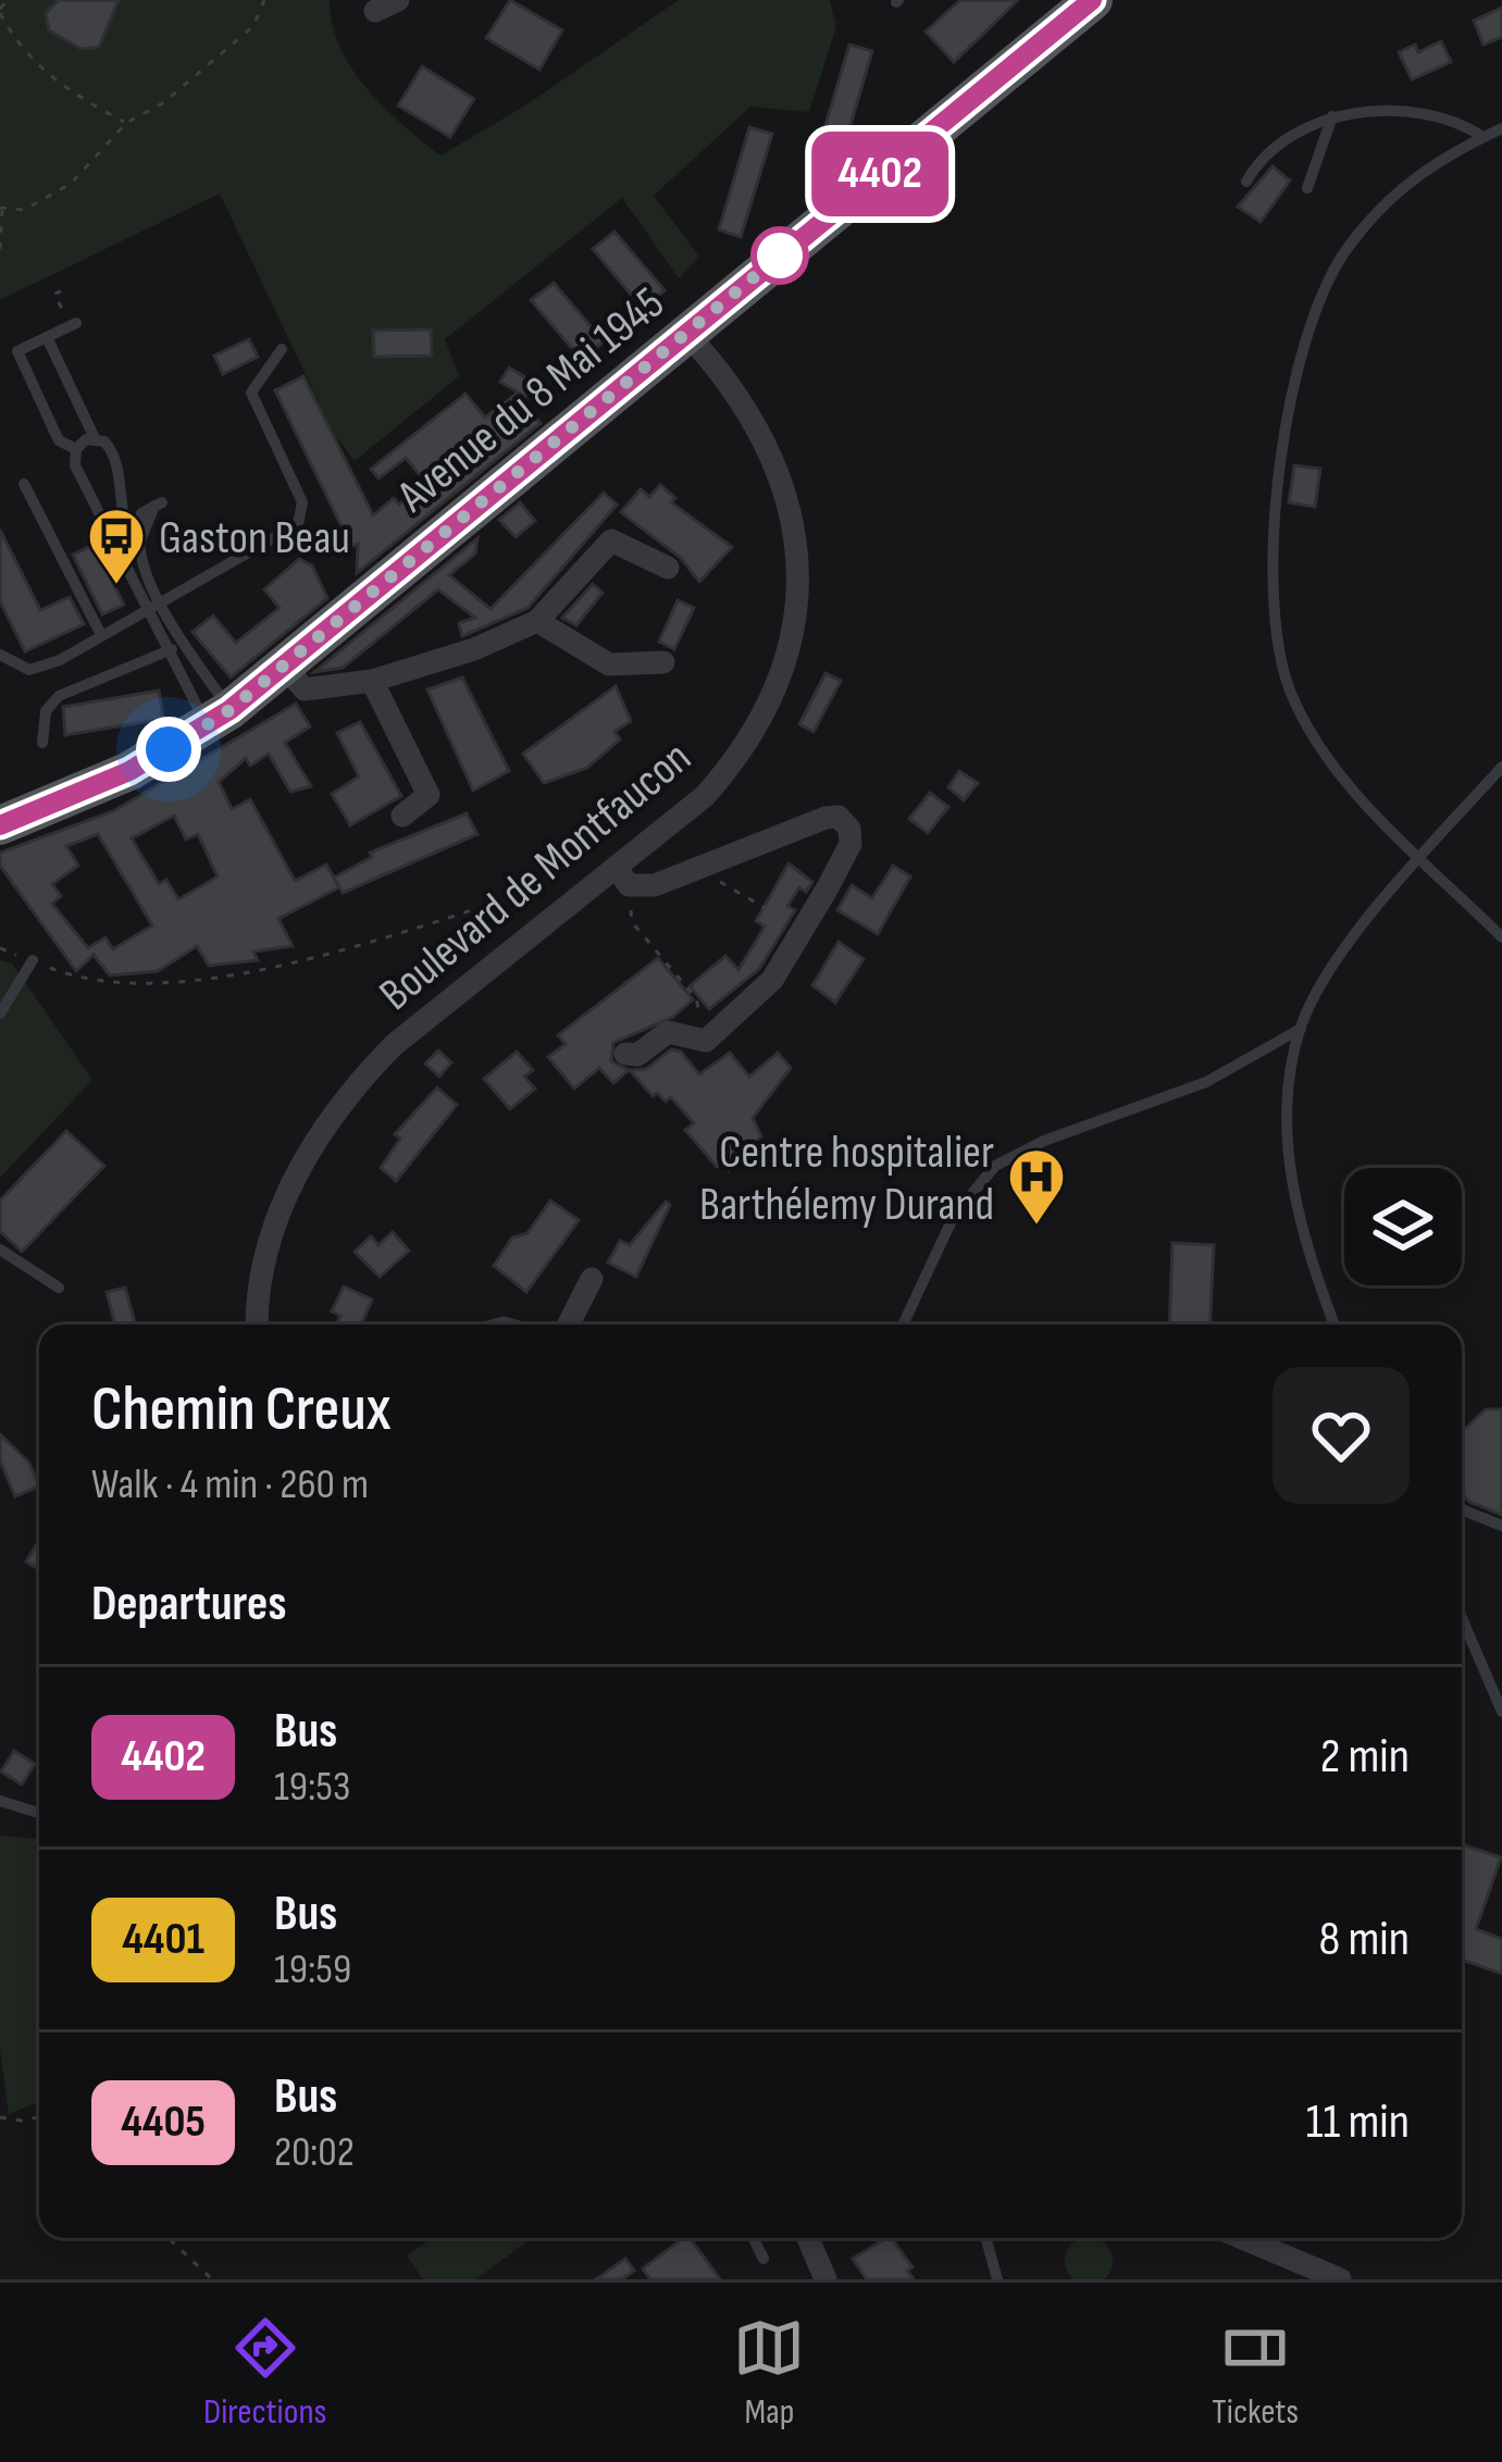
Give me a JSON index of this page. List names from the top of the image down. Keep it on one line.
{"streets":{"main road":["Avenue du 8 Mai 1945"],"street":["Boulevard de Montfaucon"]},"crossings":[["Avenue du 8 Mai 1945","Boulevard de Montfaucon"]],"places":{"bus stop":["Gaston Beau"],"hospital":["Centre hospitalier Barthélemy Durand"]},"lines":["bus line 4402"],"page":{"on_map":"4402","heading":[["Chemin Creux","Walk · 4 min · 260 m"],"Departures"],"list":[{"mark":"4402","name":"Bus","note":"19:53","value":"2 min"},{"mark":"4401","name":"Bus","note":"19:59","value":"8 min"},{"mark":"4405","name":"Bus","note":"20:02","value":"11 min"}],"tabs":["Directions","Map","Tickets"]}}
